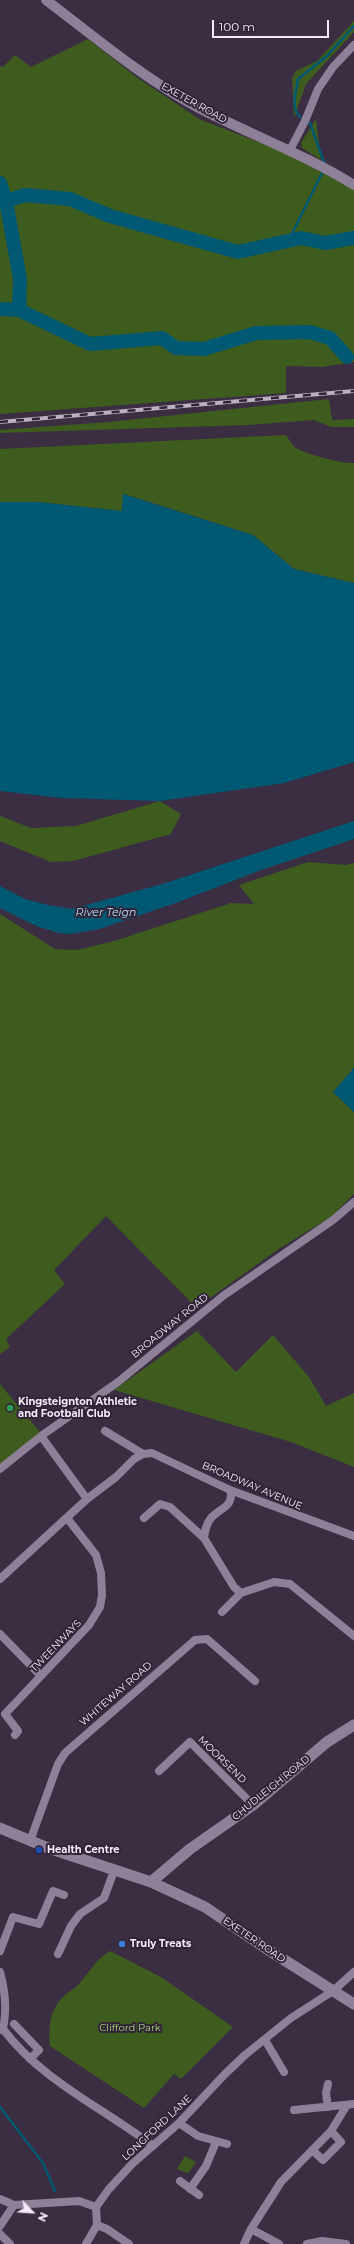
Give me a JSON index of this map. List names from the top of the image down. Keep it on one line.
{"streets":{"main road":["EXETER ROAD","CHUDLEIGH ROAD"],"street":["BROADWAY ROAD","BROADWAY AVENUE","TWEENWAYS","WHITEWAY ROAD","MOORSEND","LONGFORD LANE"]},"crossings":[["EXETER ROAD","WHITEWAY ROAD"],["EXETER ROAD","CHUDLEIGH ROAD"],["EXETER ROAD","LONGFORD LANE"],["MOORSEND","CHUDLEIGH ROAD"]],"water":["River Teign"],"parks":["Clifford Park"],"places":["Kingsteignton Athletic and Football Club","Health Centre","Truly Treats"],"scale_bar":"100 m","north":"bottom right"}
